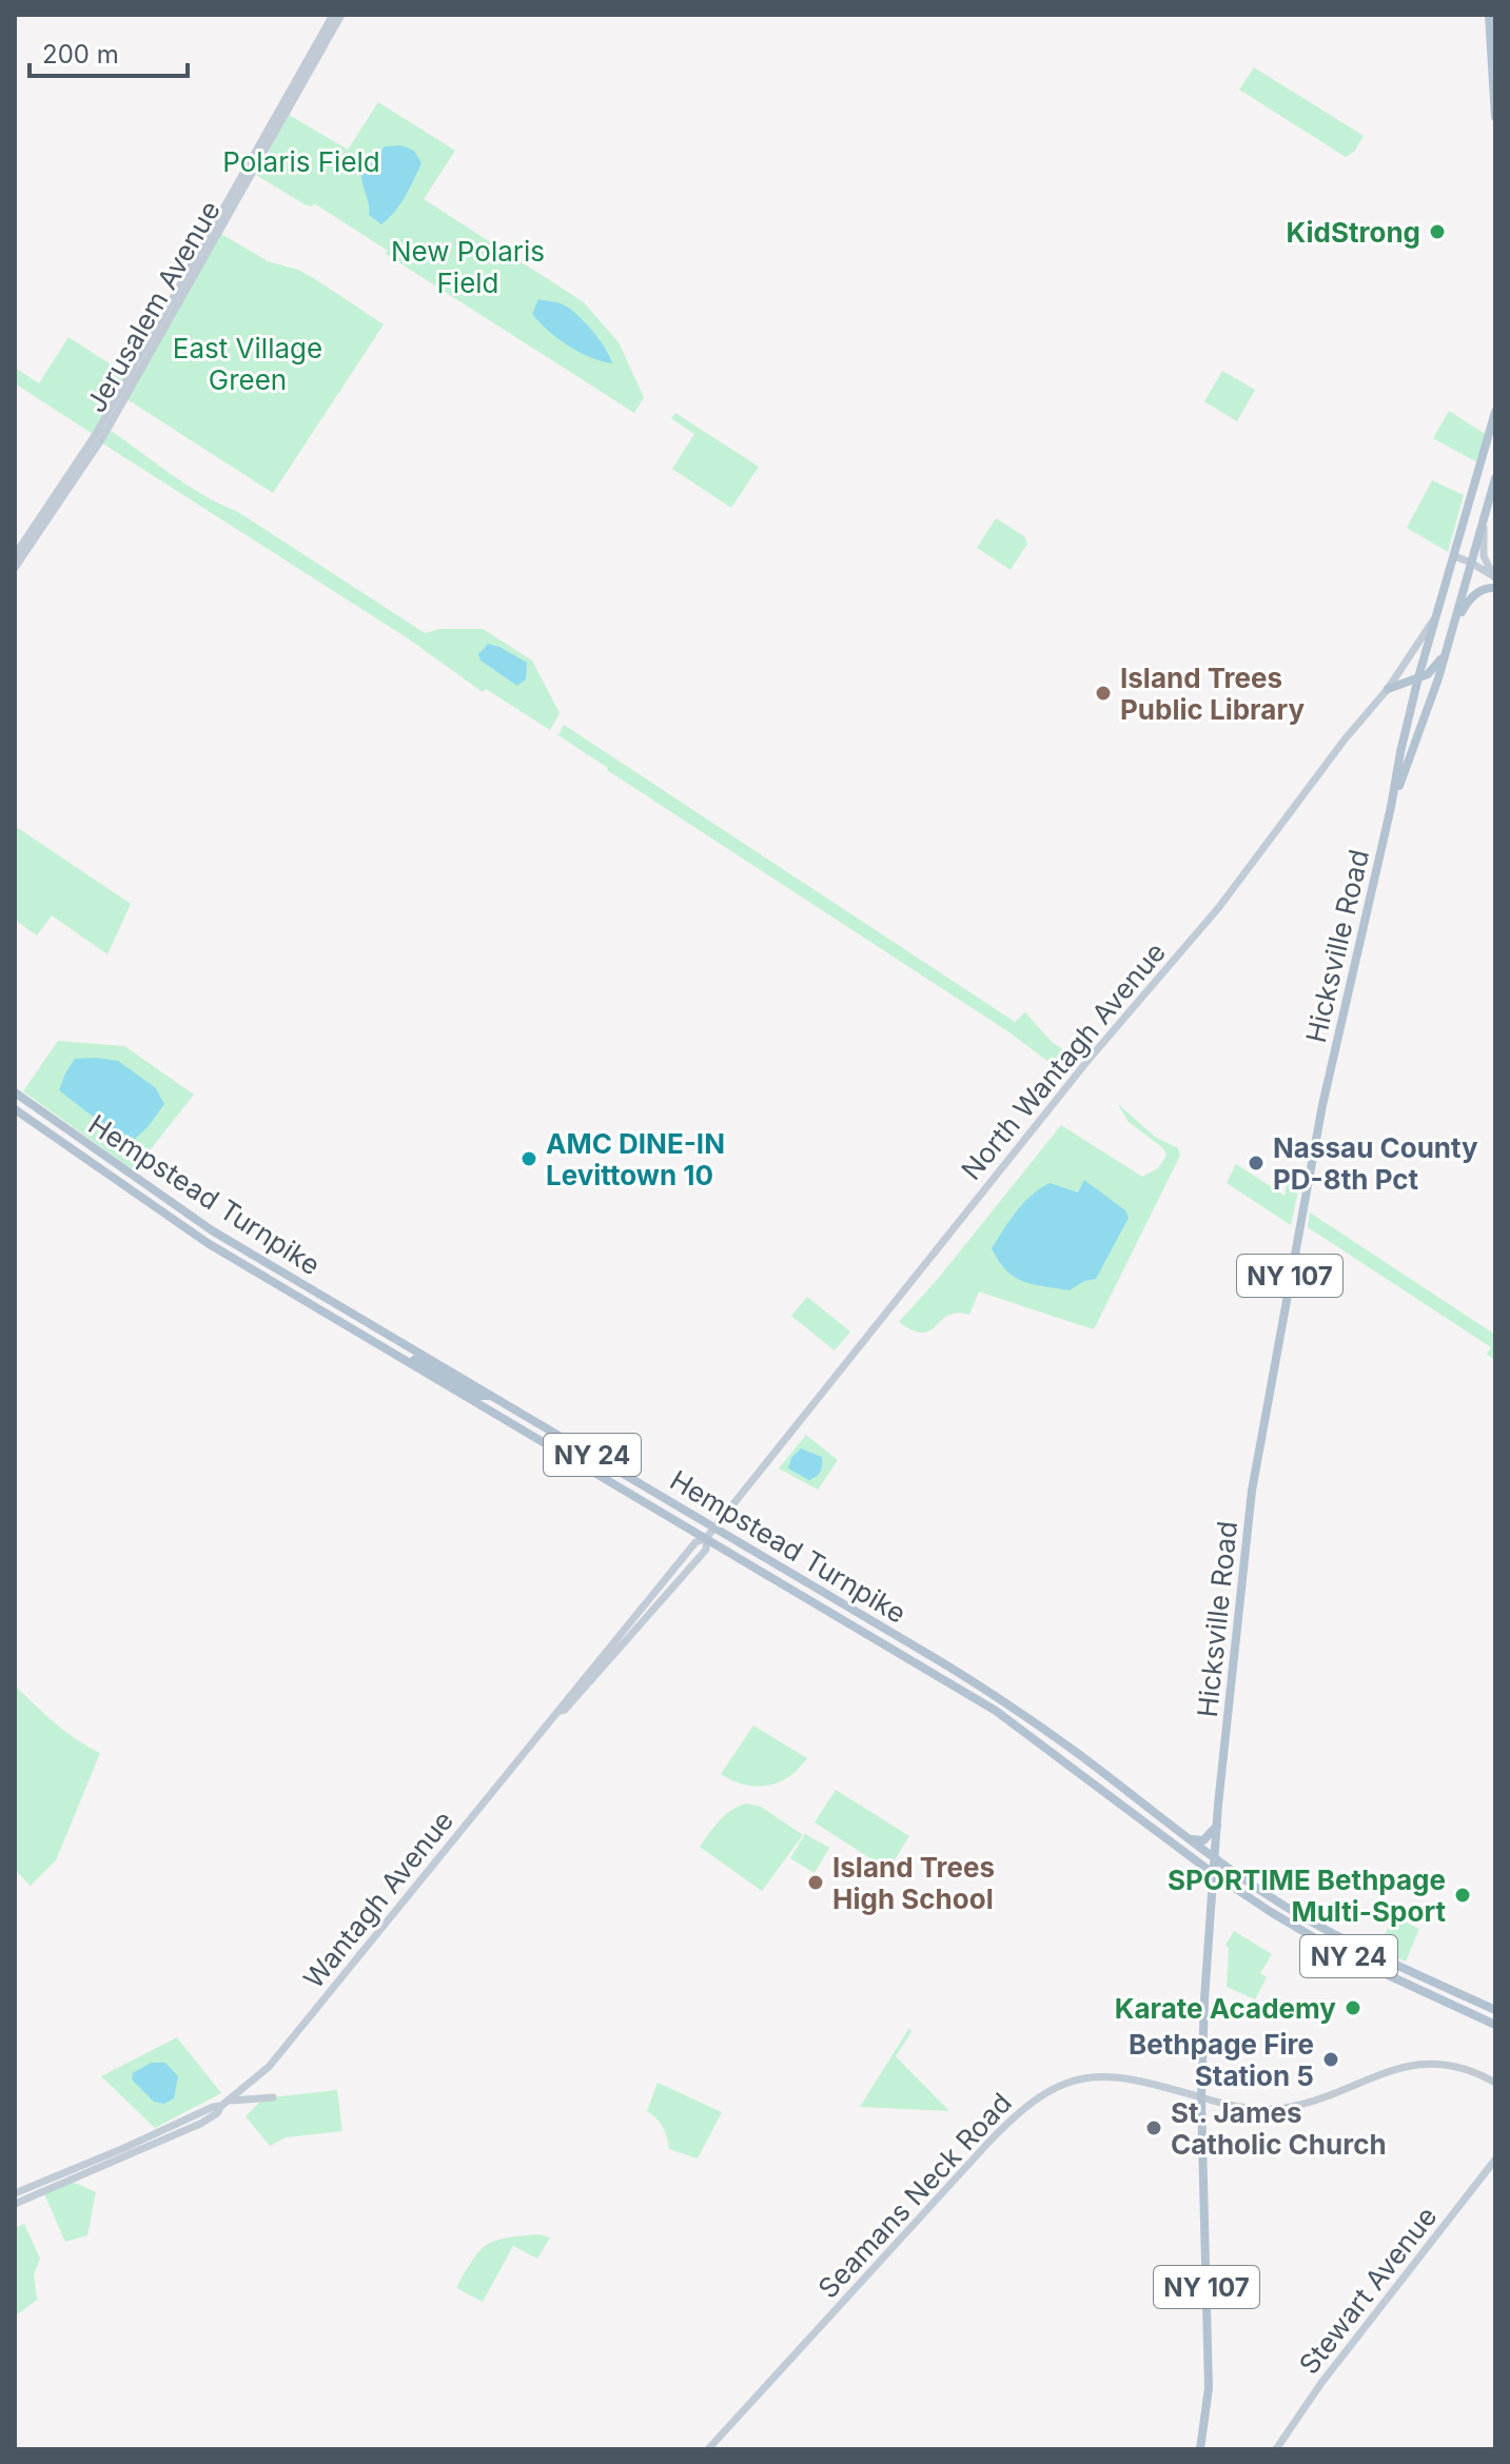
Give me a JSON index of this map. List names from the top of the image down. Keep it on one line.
{"streets":{"main road":["Jerusalem Avenue","Hicksville Road","North Wantagh Avenue","Hempstead Turnpike","NY 107","NY 24","Wantagh Avenue","Seamans Neck Road","Stewart Avenue"]},"crossings":[["Hicksville Road","North Wantagh Avenue"],["Hicksville Road","Hempstead Turnpike"],["Hicksville Road","Seamans Neck Road"],["North Wantagh Avenue","Hempstead Turnpike"],["North Wantagh Avenue","Wantagh Avenue"],["Hempstead Turnpike","Wantagh Avenue"]],"parks":["Polaris Field","New Polaris Field","East Village Green"],"places":["KidStrong","Island Trees Public Library","AMC DINE-IN Levittown 10","Nassau County PD-8th Pct","Island Trees High School","SPORTIME Bethpage Multi-Sport","Karate Academy","Bethpage Fire Station 5","St. James Catholic Church"],"scale_bar":"200 m"}
